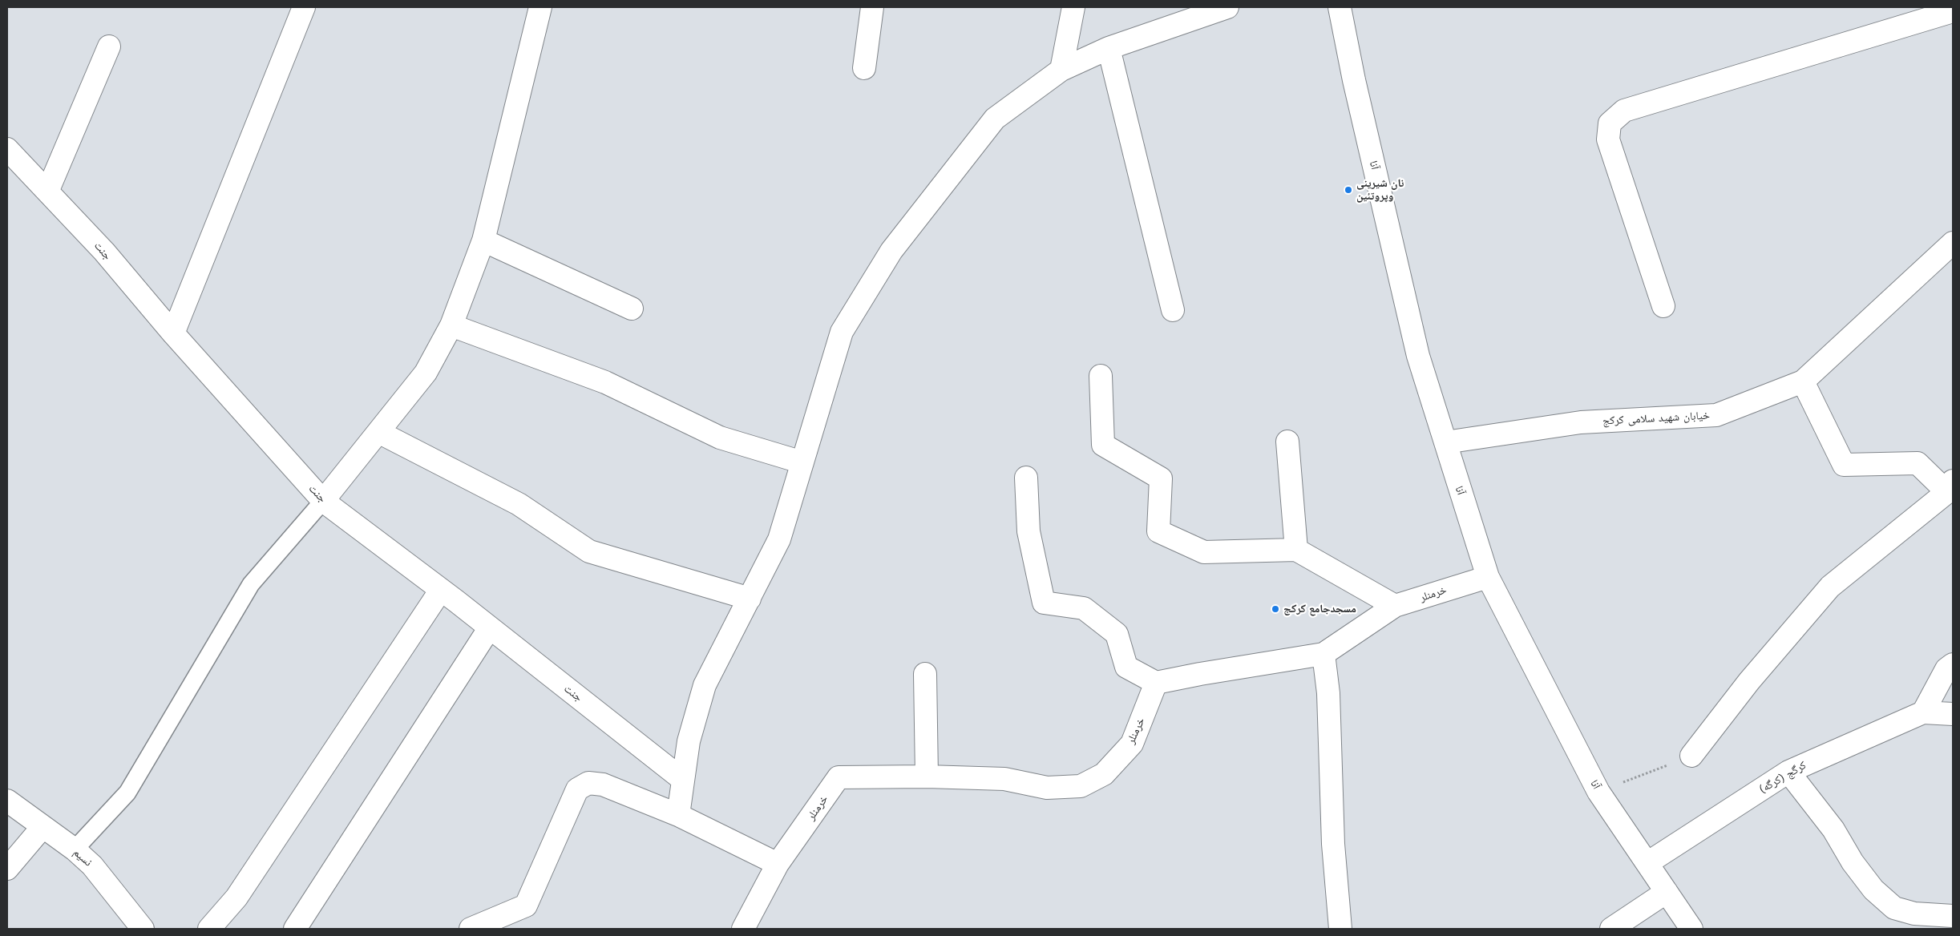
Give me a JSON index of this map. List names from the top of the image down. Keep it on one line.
{"streets":{"street":["آنا","جنت","خیابان شهید سلامی کرکج","خرمنلر","کرگج (کرگه)","نسیم"]},"crossings":[["آنا","خیابان شهید سلامی کرکج"],["آنا","خرمنلر"],["آنا","کرگج (کرگه)"]],"places":["نان شیرینی وپروتئین","مسجدجامع کرکج"]}
